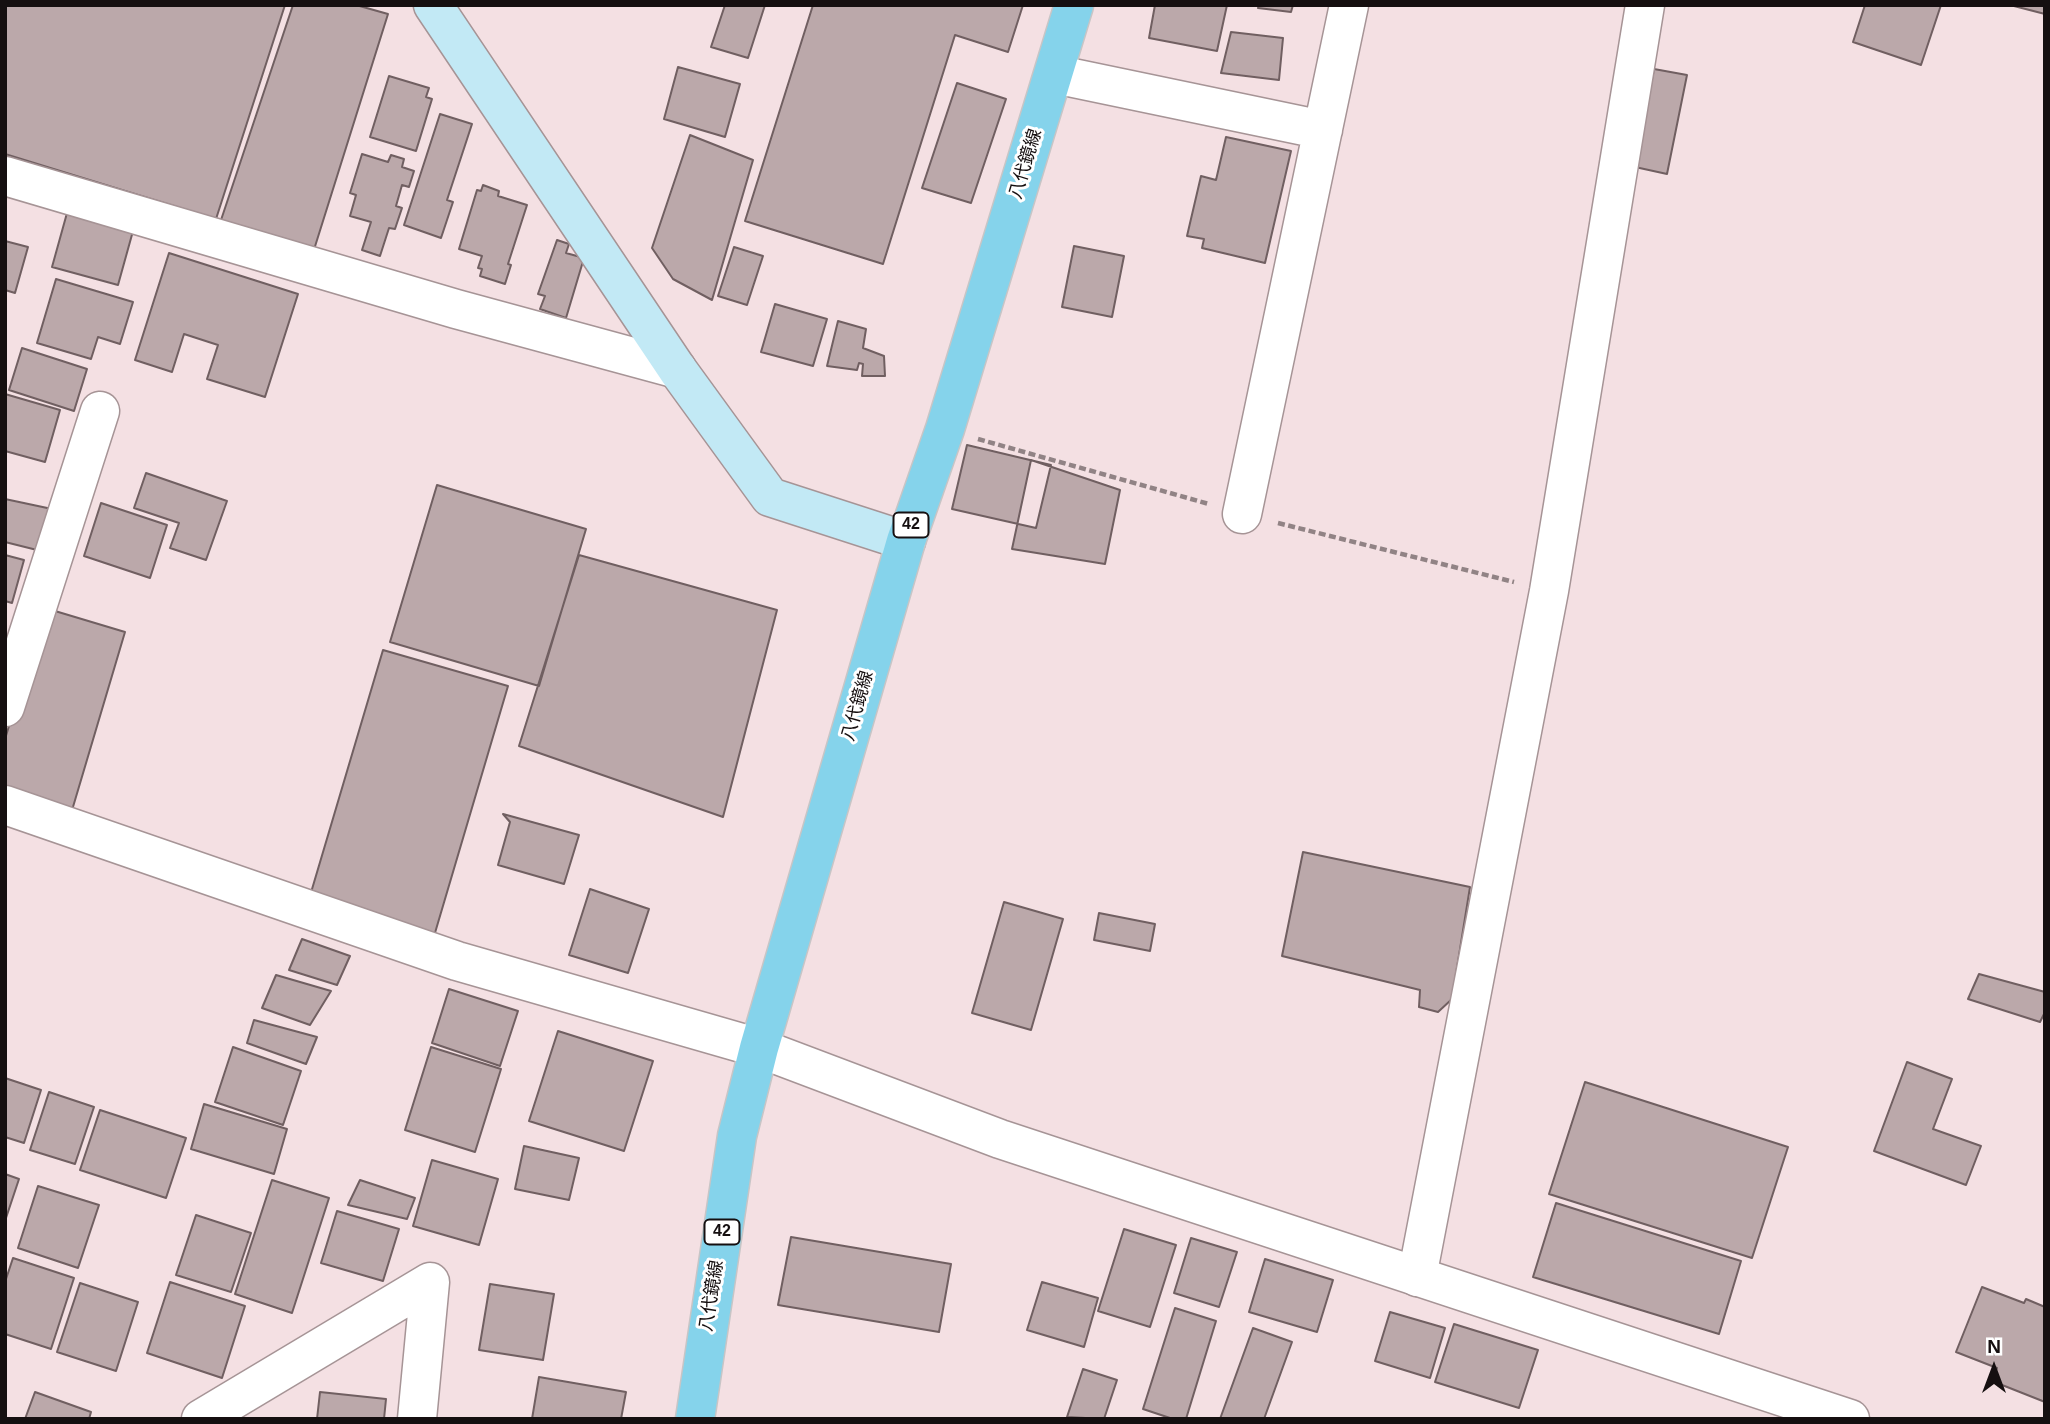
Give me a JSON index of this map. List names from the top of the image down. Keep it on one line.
{"streets":{"main road":["八代鏡線","42"]},"north":"top"}
